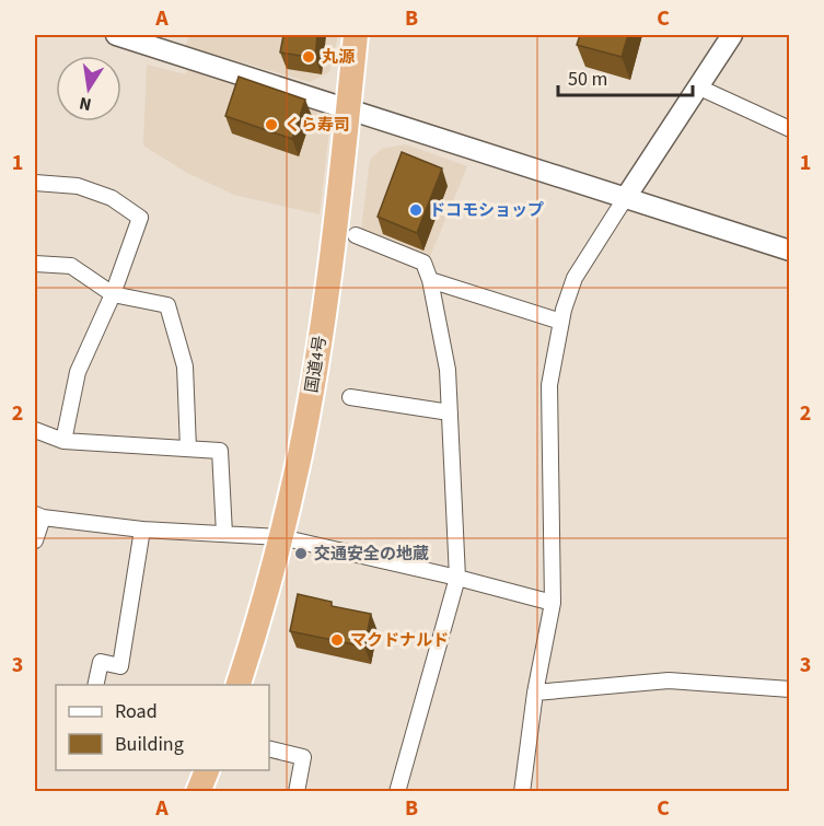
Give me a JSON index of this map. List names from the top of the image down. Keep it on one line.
{"streets":{"highway":["国道4号"]},"places":["丸源","くら寿司","ドコモショップ","交通安全の地蔵","マクドナルド"],"legend":["Road","Building"],"scale_bar":"50 m","north":"bottom","grid":{"columns":["A","B","C"],"rows":["1","2","3"]}}
